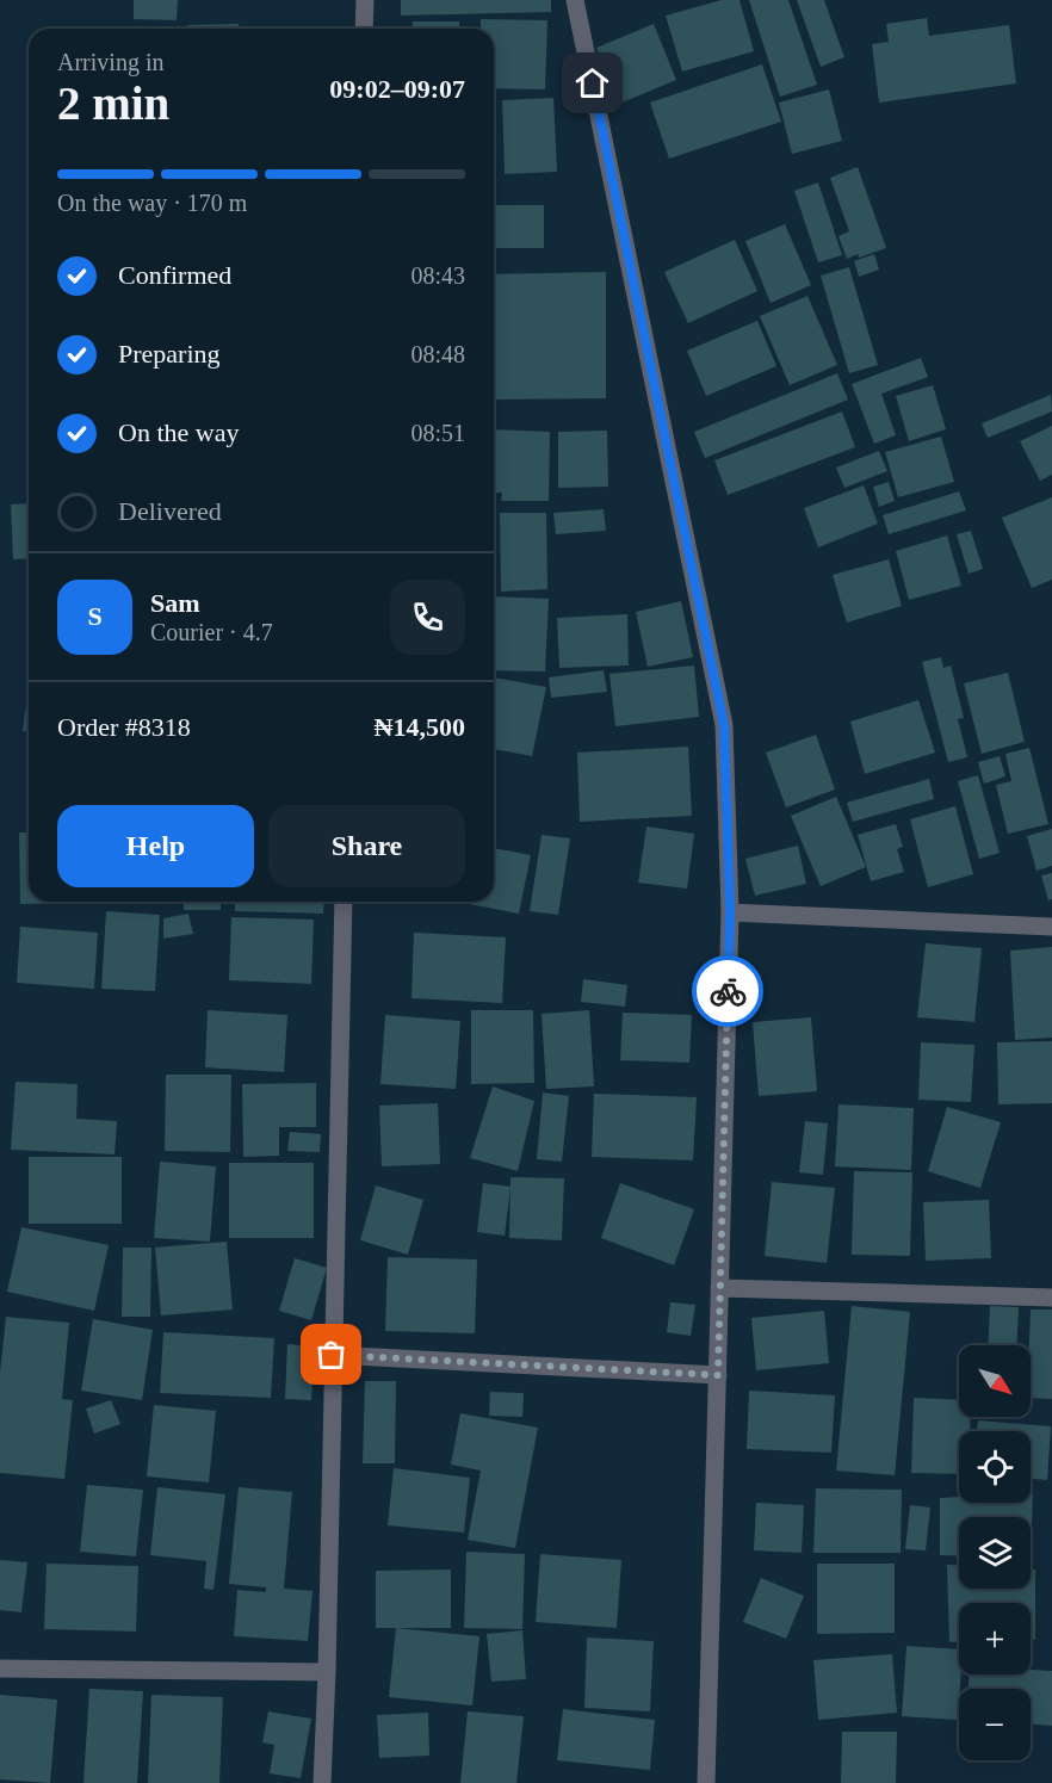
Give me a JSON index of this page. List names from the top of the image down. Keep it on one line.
{"north":"bottom right","page":{"heading":["2 min","Arriving in","09:02–09:07"],"panel":["Sam","Courier · 4.7","Order #8318","₦14,500"],"bar":"On the way · 170 m","list":[["Confirmed","08:43"],["Preparing","08:48"],["On the way","08:51"],"Delivered"],"round":"S","buttons":["Help","Share"],"map_buttons":["+","−"]}}
